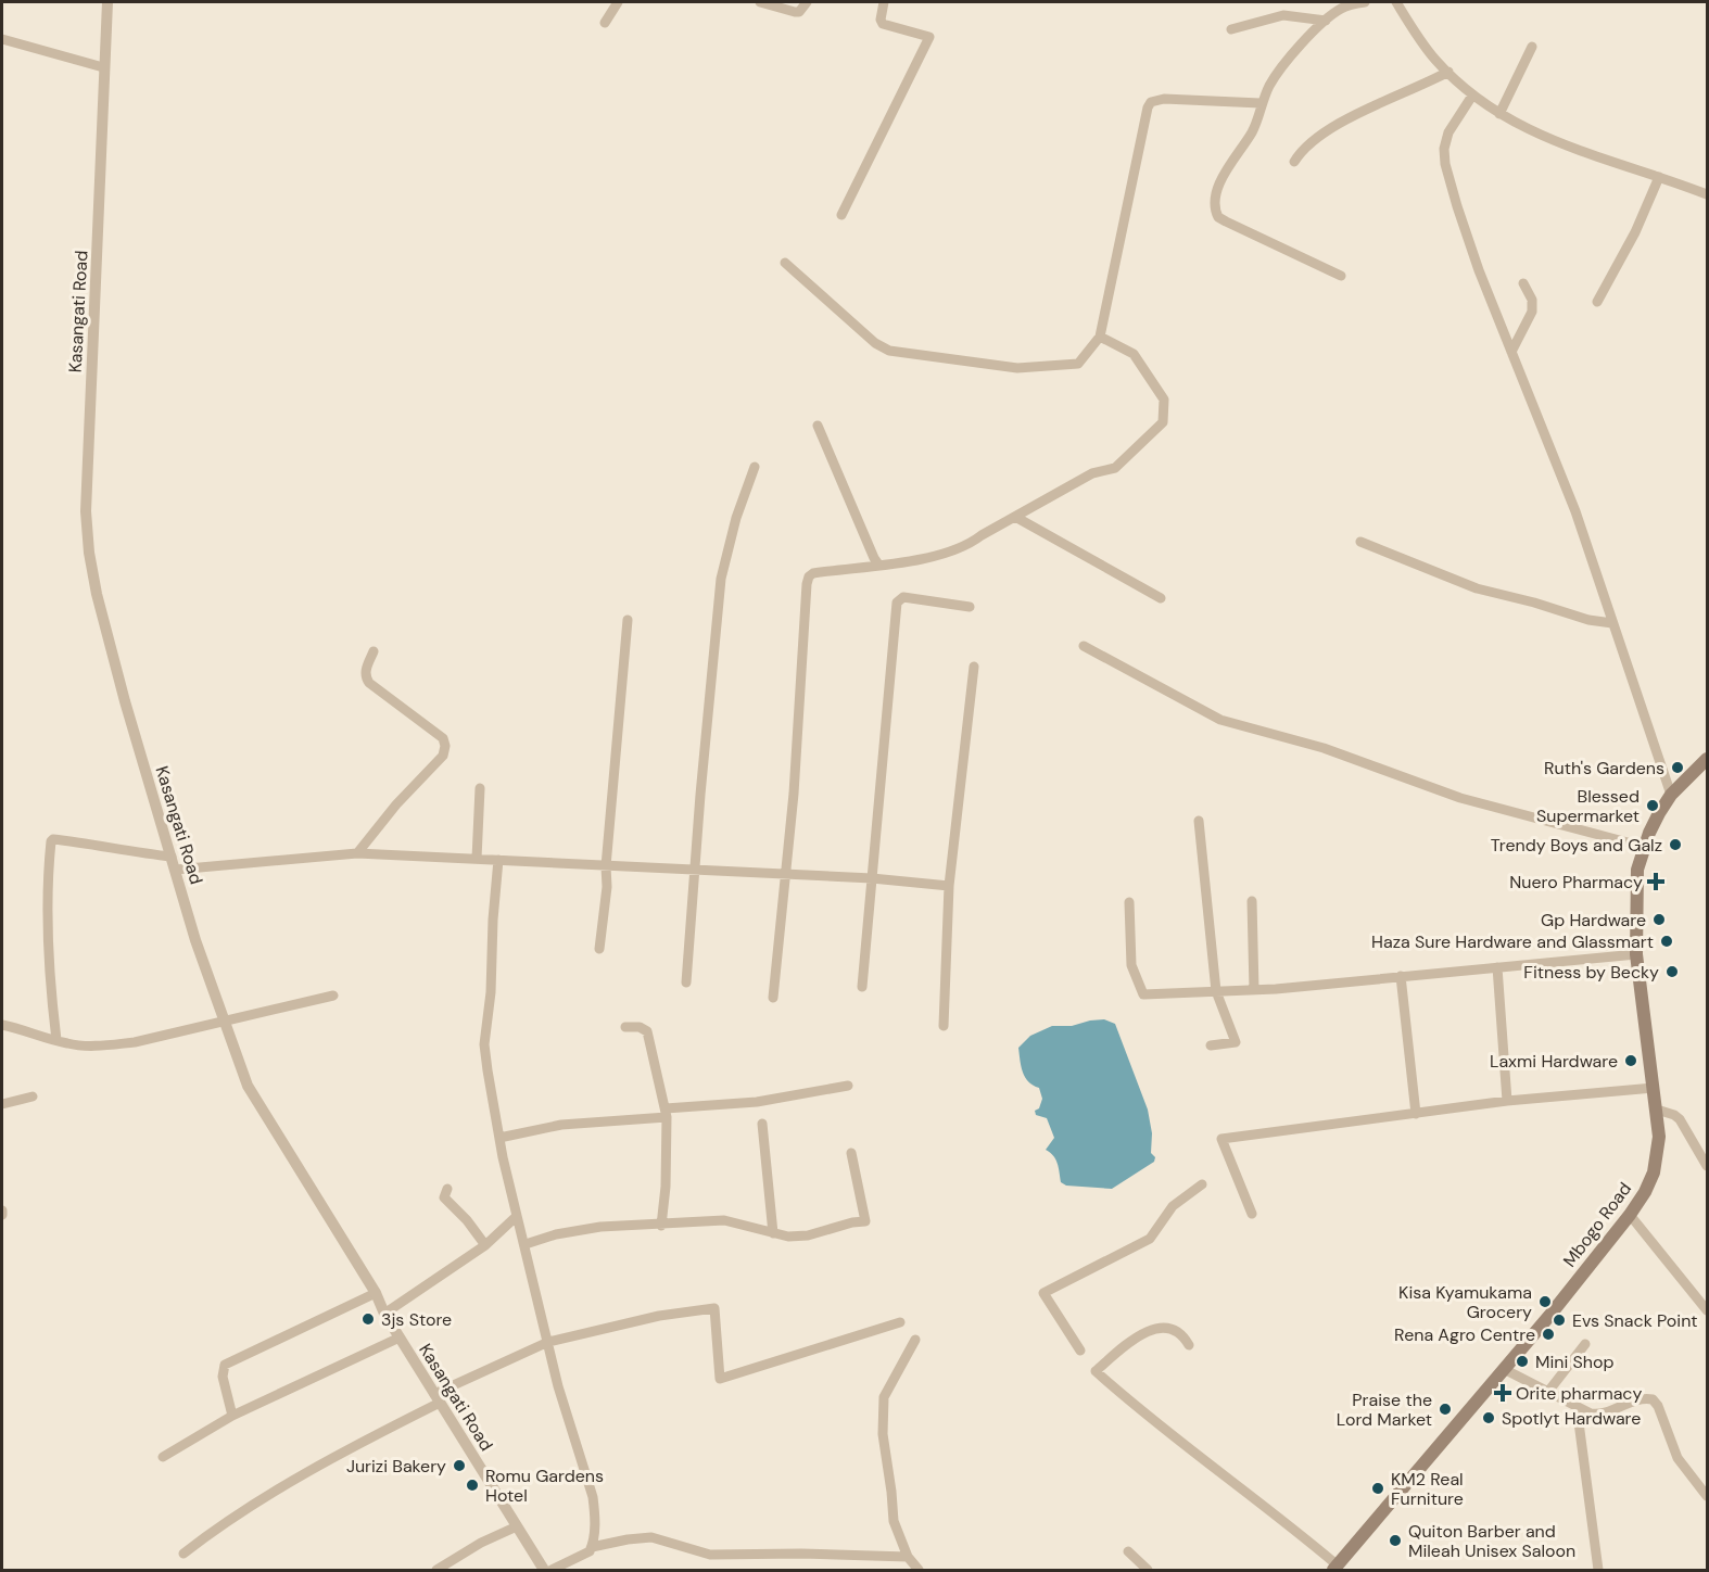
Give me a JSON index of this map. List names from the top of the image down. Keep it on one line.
{"streets":{"main road":["Mbogo Road"],"street":["Kasangati Road"]},"places":{"other":["Ruth's Gardens","Blessed Supermarket","Trendy Boys and Galz","Gp Hardware","Haza Sure Hardware and Glassmart","Fitness by Becky","Laxmi Hardware","Kisa Kyamukama Grocery","3js Store","Evs Snack Point","Rena Agro Centre","Mini Shop","Praise the Lord Market","Spotlyt Hardware","Jurizi Bakery","Romu Gardens Hotel","KM2 Real Furniture","Quiton Barber and Mileah Unisex Saloon"],"health":["Nuero Pharmacy","Orite pharmacy"]}}
